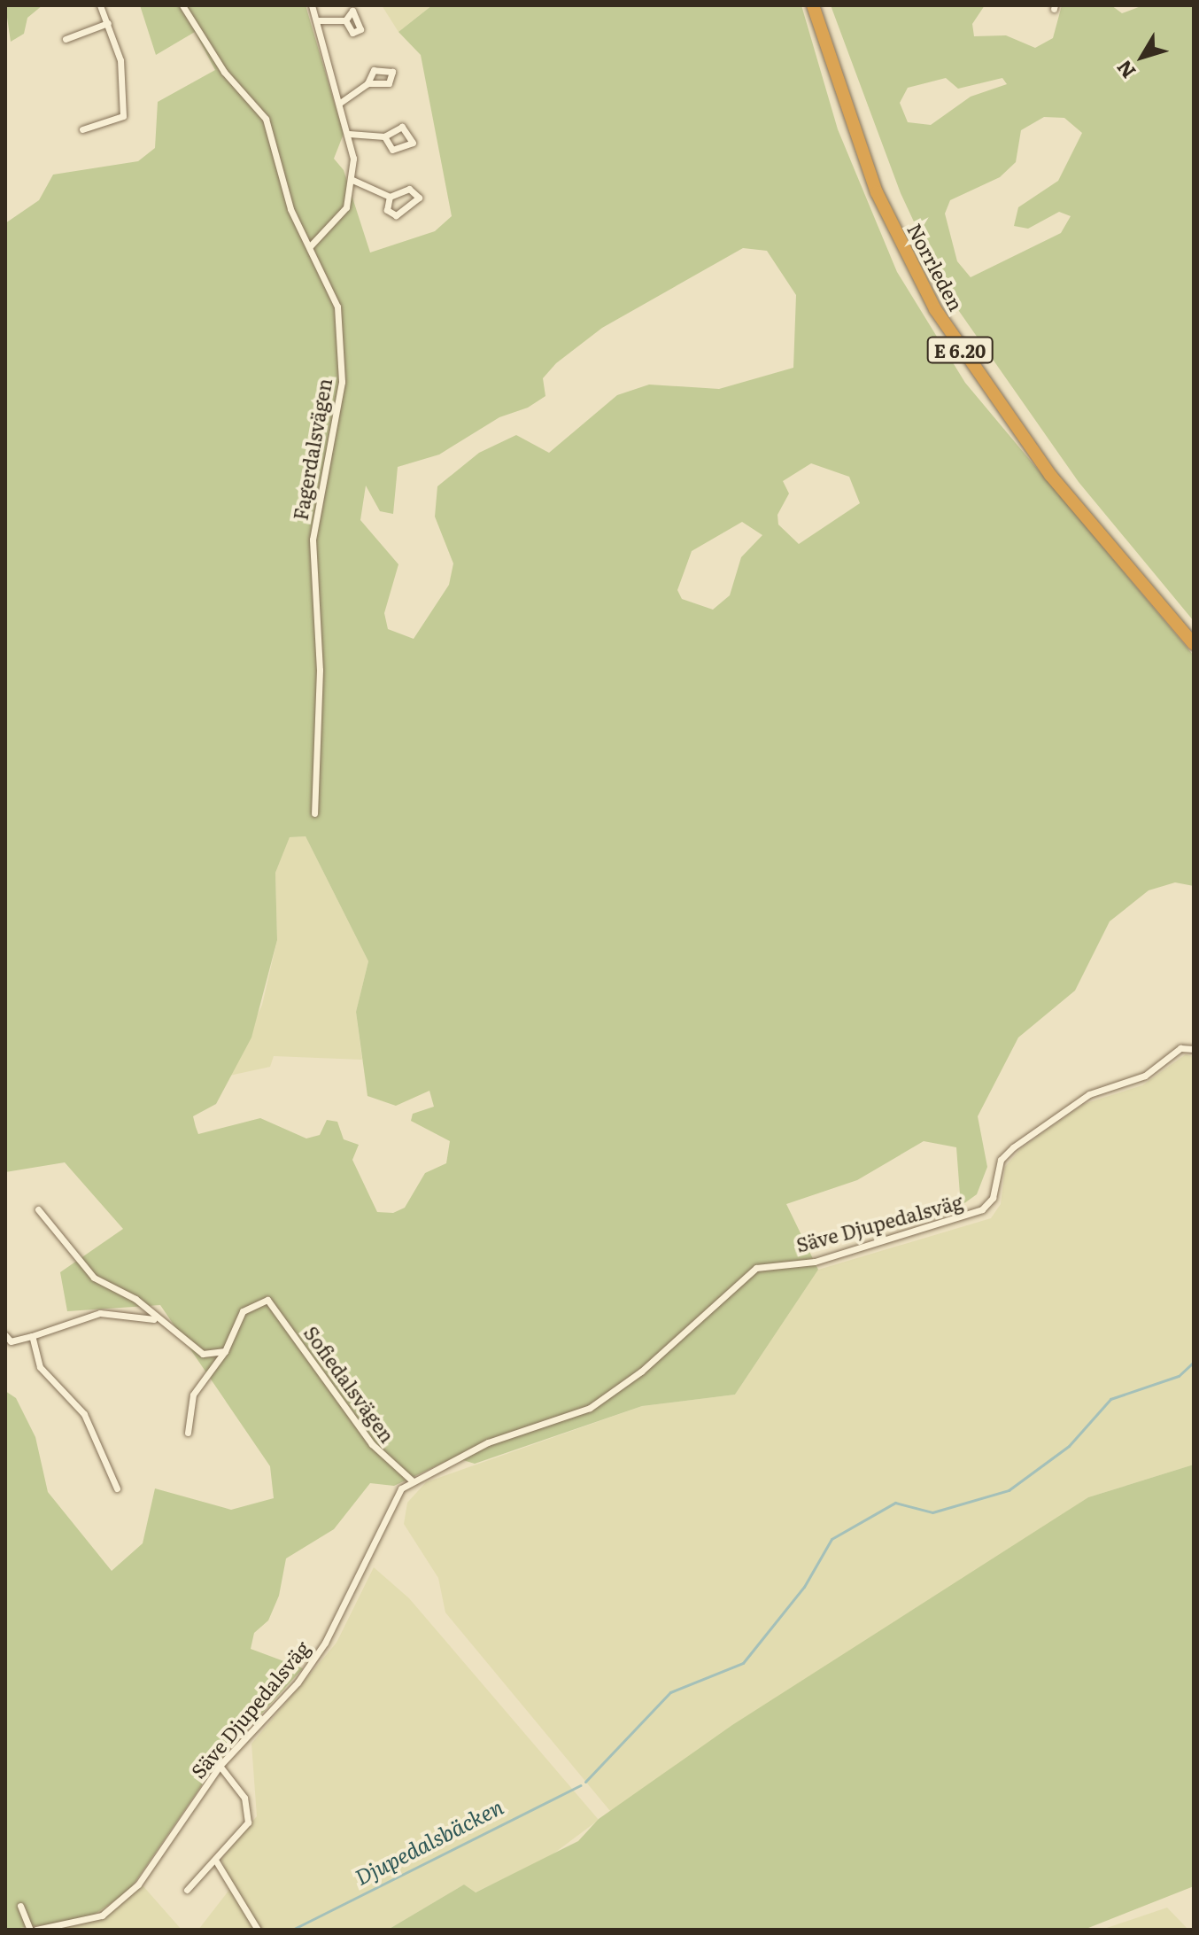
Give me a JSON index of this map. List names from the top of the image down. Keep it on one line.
{"streets":{"highway":["Norrleden","E 6.20"],"street":["Fagerdalsvägen","Säve Djupedalsväg","Sofiedalsvägen"]},"crossings":[["Säve Djupedalsväg","Sofiedalsvägen"]],"water":["Djupedalsbäcken"],"north":"bottom left"}
